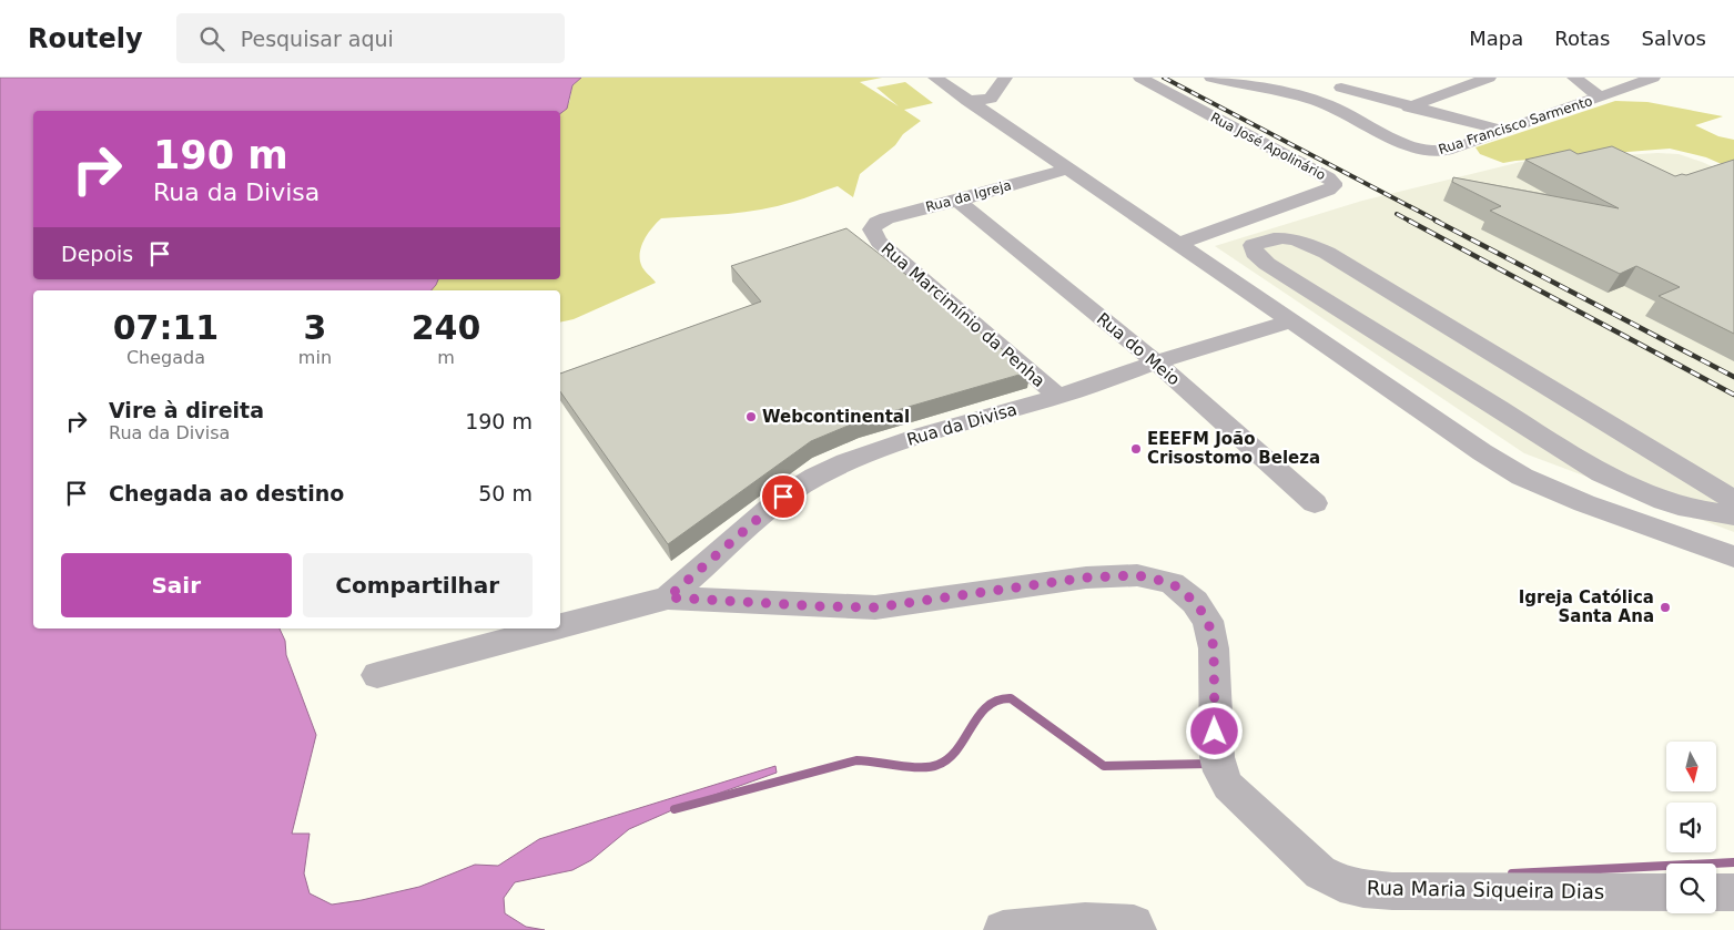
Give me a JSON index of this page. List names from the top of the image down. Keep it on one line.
{"streets":{"street":["Rua Francisco Sarmento","Rua José Apolinário","Rua da Igreja","Rua Marcimínio da Penha","Rua do Meio","Rua da Divisa","Rua Maria Siqueira Dias"]},"crossings":[["Rua da Igreja","Rua Marcimínio da Penha"],["Rua da Igreja","Rua do Meio"],["Rua Marcimínio da Penha","Rua da Divisa"],["Rua do Meio","Rua da Divisa"],["Rua da Divisa","Rua Maria Siqueira Dias"]],"places":["Webcontinental","EEEFM João Crisostomo Beleza","Igreja Católica Santa Ana"],"north":"bottom","page":{"header":"Routely","search":"Pesquisar aqui","nav":["Mapa","Rotas","Salvos"],"turn":["190 m","Rua da Divisa"],"then":"Depois","eta":["07:11","Chegada","3","min","240","m"],"list":[{"name":"Vire à direita","note":"Rua da Divisa","value":"190 m"},{"name":"Chegada ao destino","value":"50 m"}],"buttons":["Sair","Compartilhar"]}}
